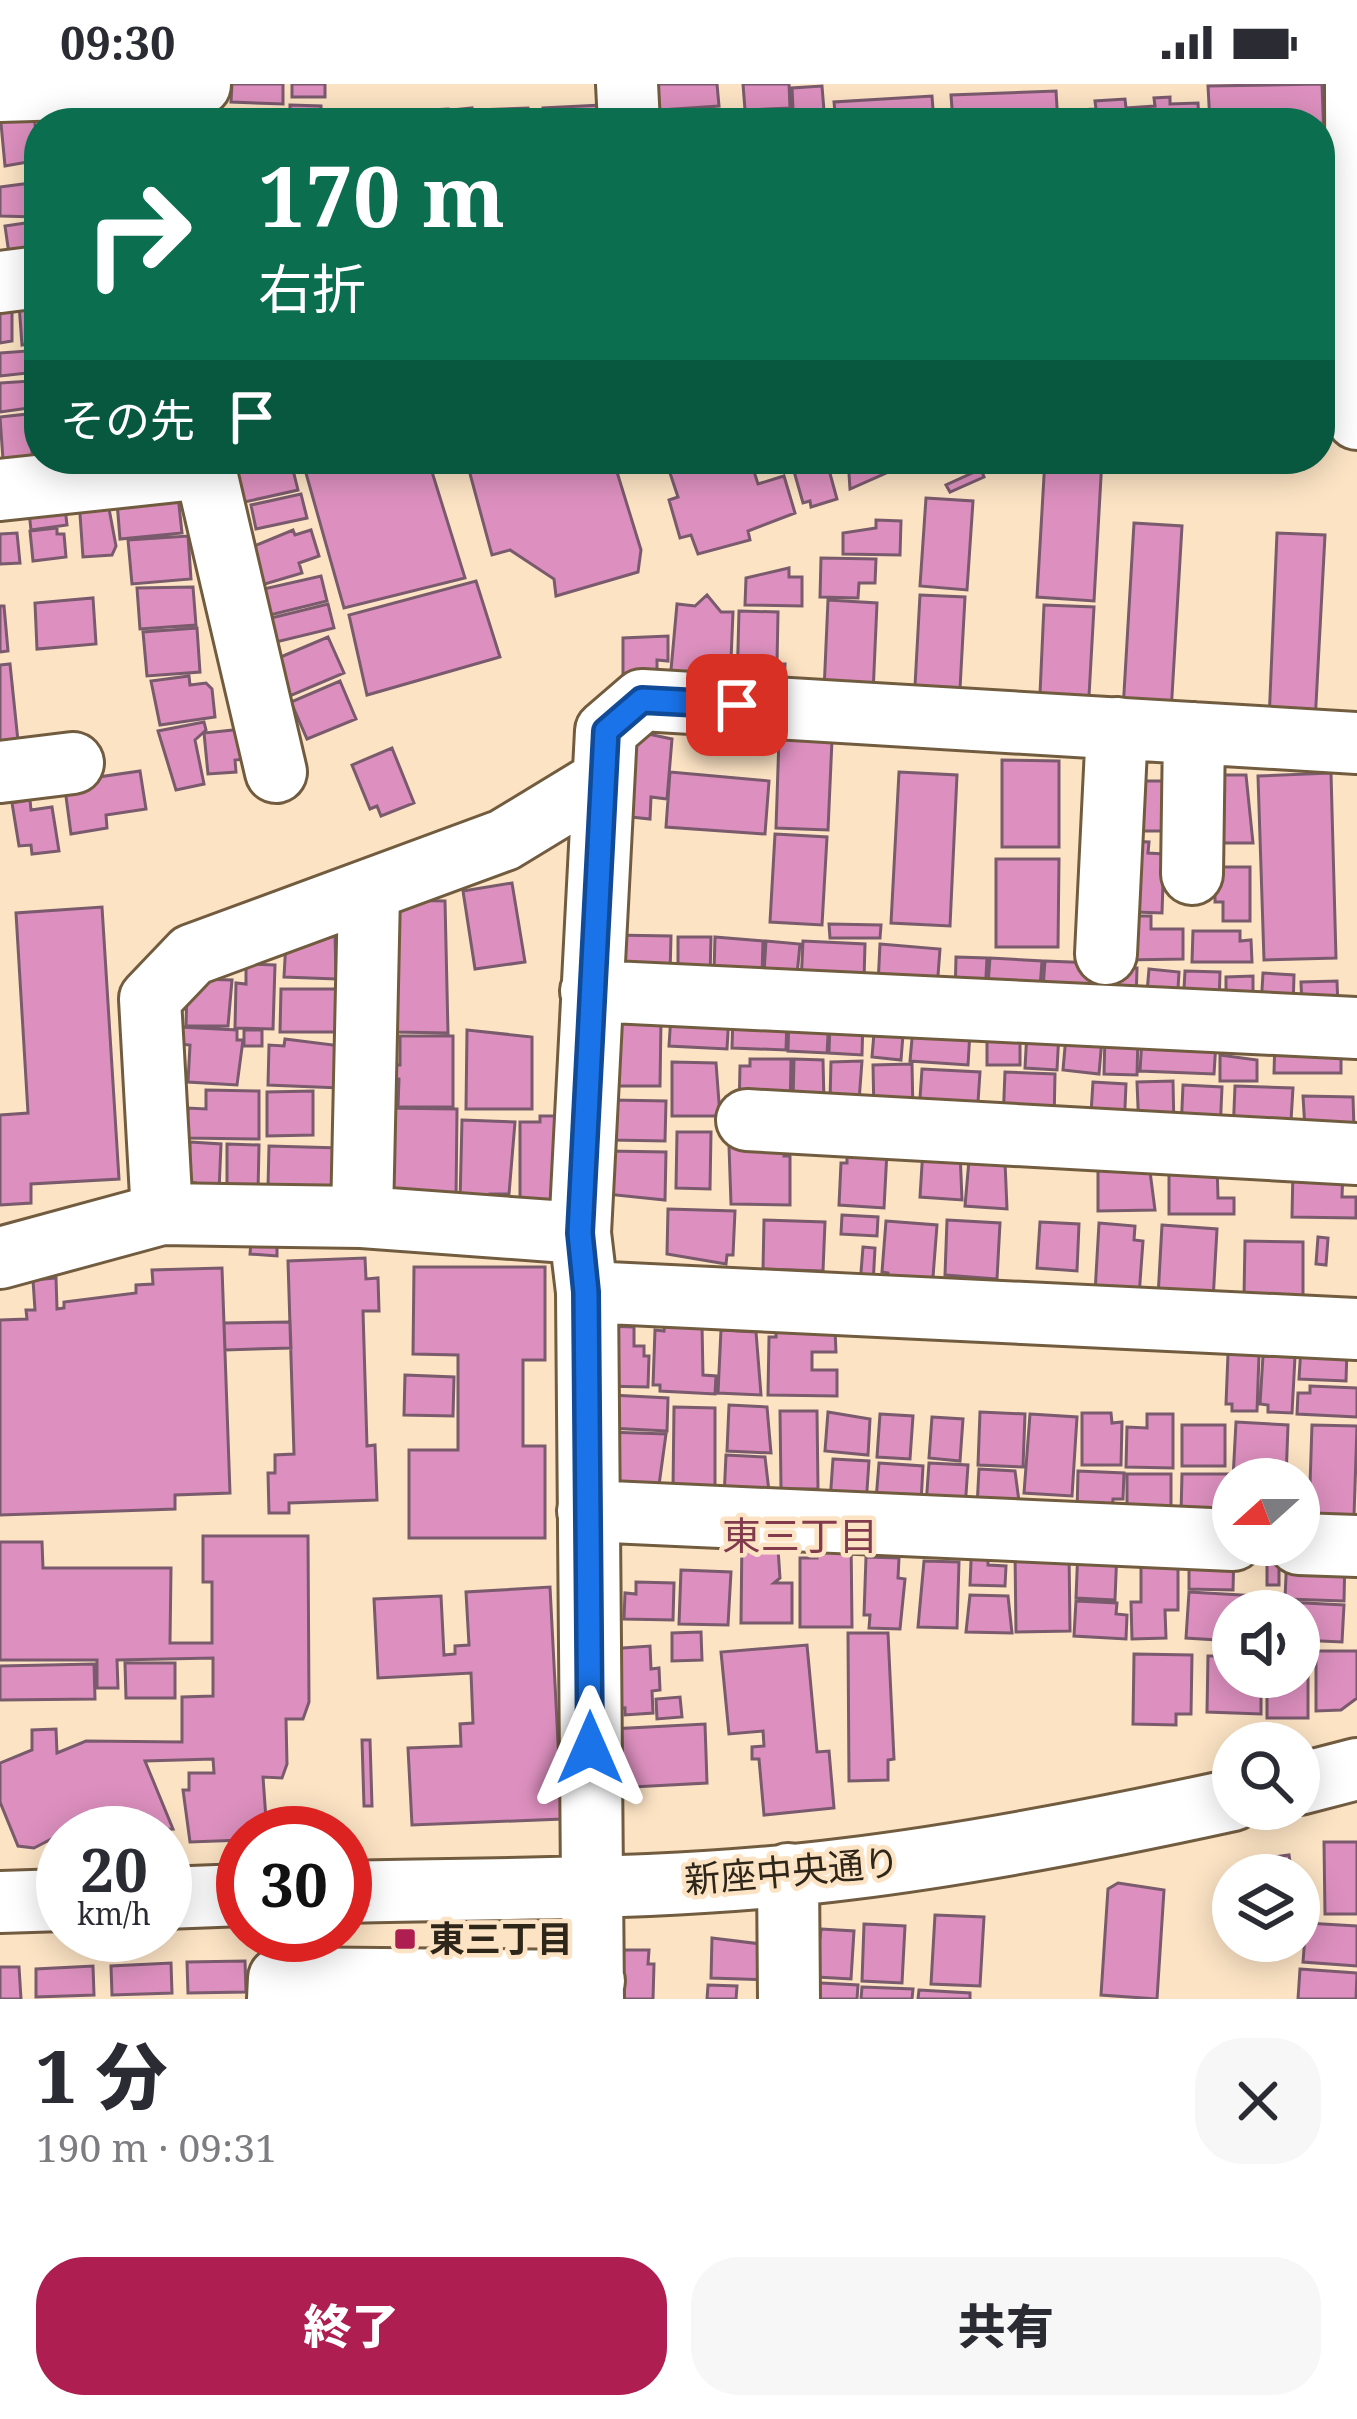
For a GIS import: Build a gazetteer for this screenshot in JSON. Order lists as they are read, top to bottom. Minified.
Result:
{"streets":{"street":["新座中央通り"]},"districts":["東三丁目"],"places":{"transit":["東三丁目"]},"north":"left","page":{"status":"09:30","turn":["170 m","右折"],"then":"その先","speed":"20 km/h","limit":"30","heading":["1 分","190 m · 09:31"],"buttons":["終了","共有"]}}
